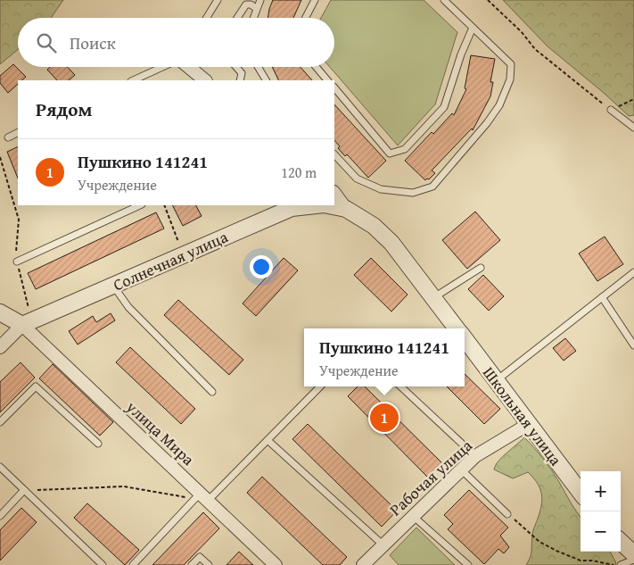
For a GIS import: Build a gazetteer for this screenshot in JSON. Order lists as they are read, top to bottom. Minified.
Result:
{"streets":{"street":["Солнечная улица","Школьная улица","улица Мира","Рабочая улица"]},"crossings":[["Солнечная улица","Школьная улица"],["Солнечная улица","улица Мира"],["Школьная улица","Рабочая улица"]],"page":{"search":"Поиск","heading":"Рядом","list":[{"mark":"1","name":"Пушкино 141241","note":"Учреждение","value":"120 m"}],"popup":["Пушкино 141241","Учреждение"],"pins":"1","map_buttons":["+","−"]}}
